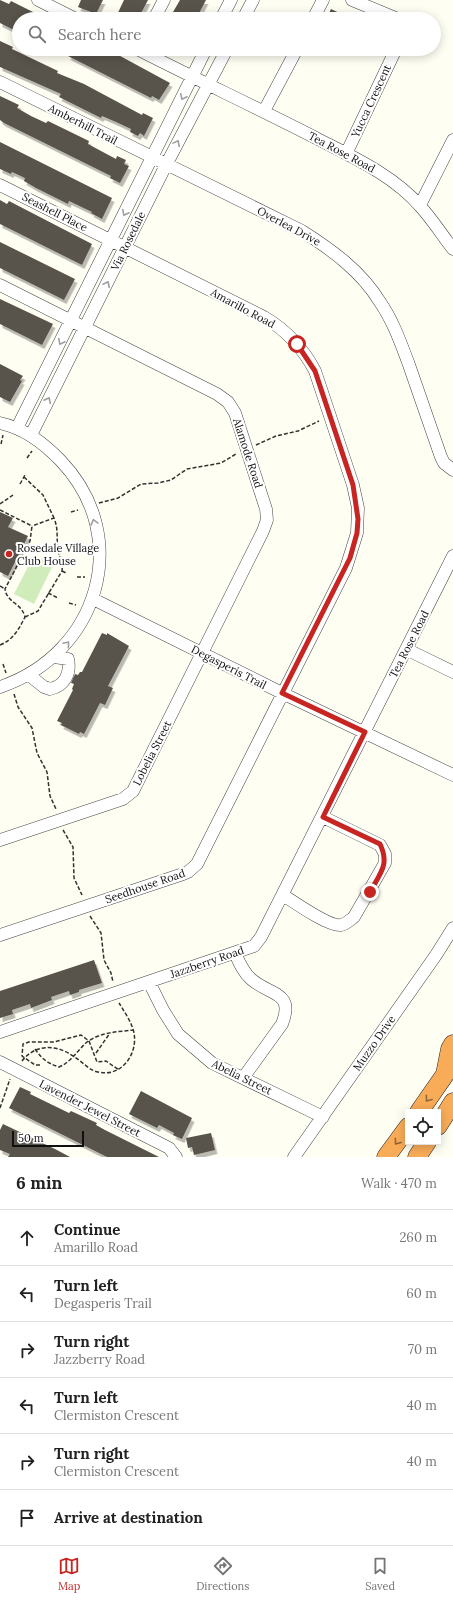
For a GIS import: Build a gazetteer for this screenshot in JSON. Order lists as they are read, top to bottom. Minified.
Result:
{"streets":{"street":["Yucca Crescent","Amberhill Trail","Tea Rose Road","Seashell Place","Overlea Drive","Via Rosedale","Amarillo Road","Alamode Road","Degasperis Trail","Lobelia Street","Seedhouse Road","Jazzberry Road","Muzzo Drive","Abelia Street","Lavender Jewel Street"]},"crossings":[["Yucca Crescent","Tea Rose Road"],["Amberhill Trail","Overlea Drive"],["Amberhill Trail","Via Rosedale"],["Tea Rose Road","Via Rosedale"],["Tea Rose Road","Degasperis Trail"],["Tea Rose Road","Jazzberry Road"],["Seashell Place","Via Rosedale"],["Seashell Place","Amarillo Road"],["Overlea Drive","Via Rosedale"],["Via Rosedale","Amarillo Road"],["Via Rosedale","Alamode Road"],["Amarillo Road","Degasperis Trail"],["Amarillo Road","Seedhouse Road"],["Alamode Road","Degasperis Trail"],["Alamode Road","Lobelia Street"],["Degasperis Trail","Lobelia Street"],["Degasperis Trail","Seedhouse Road"],["Degasperis Trail","Jazzberry Road"],["Jazzberry Road","Abelia Street"],["Muzzo Drive","Abelia Street"]],"places":["Rosedale Village Club House"],"scale_bar":"50 m","page":{"search":"Search here","scale":"50 m","heading":["6 min","Walk · 470 m"],"list":[["Continue","Amarillo Road","260 m"],["Turn left","Degasperis Trail","60 m"],["Turn right","Jazzberry Road","70 m"],["Turn left","Clermiston Crescent","40 m"],["Turn right","Clermiston Crescent","40 m"],"Arrive at destination"],"nav":["Map","Directions","Saved"]}}
